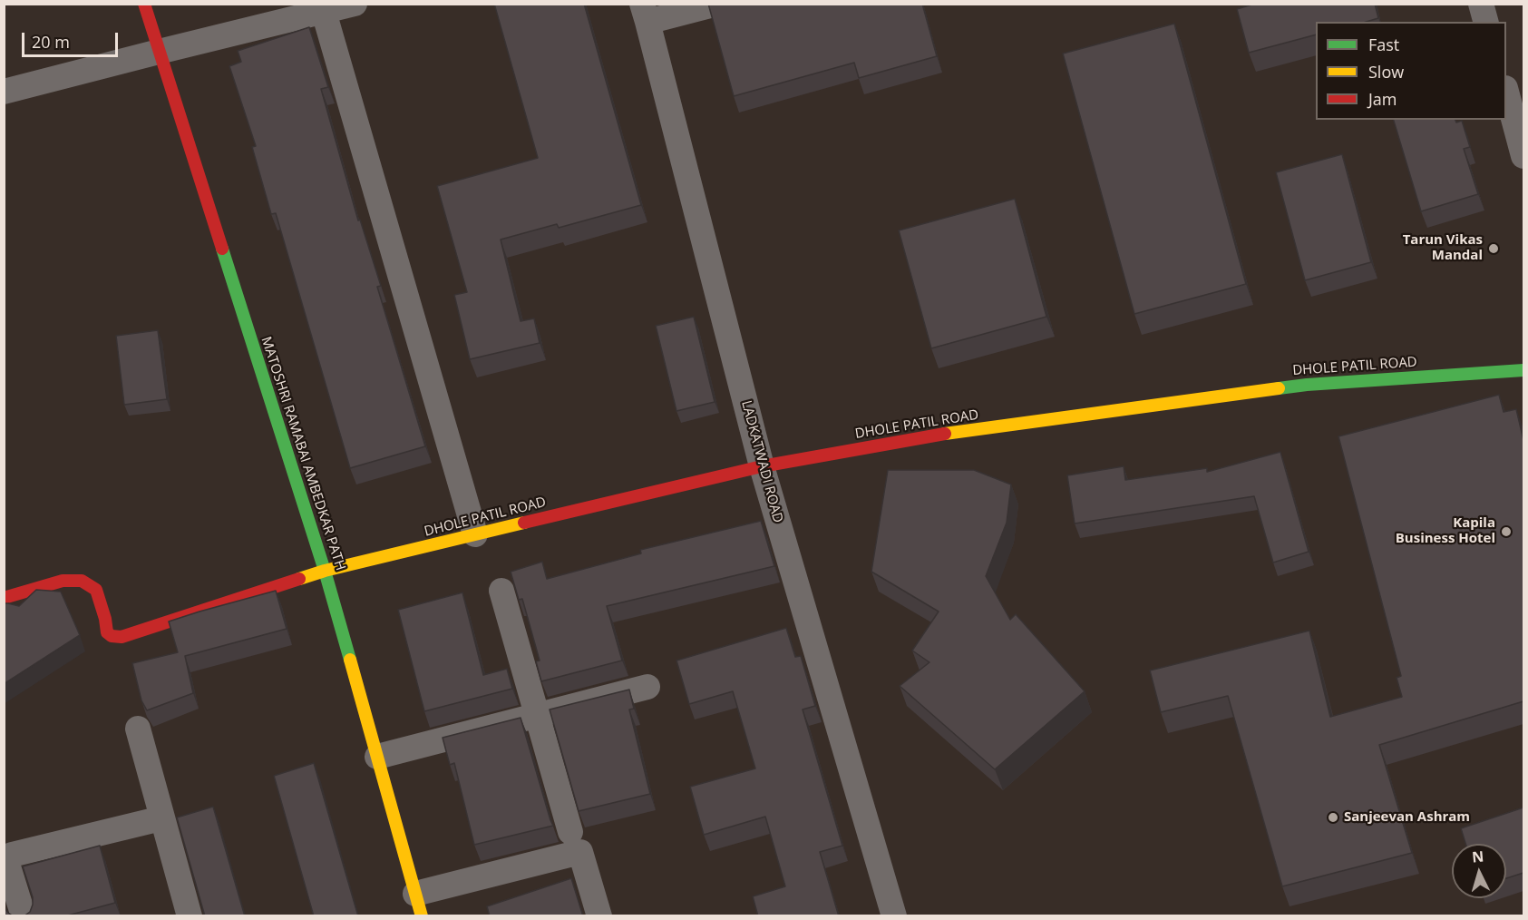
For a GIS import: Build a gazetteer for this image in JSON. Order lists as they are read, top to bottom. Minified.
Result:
{"streets":{"street":["DHOLE PATIL ROAD","MATOSHRI RAMABAI AMBEDKAR PATH","LADKATWADI ROAD"]},"crossings":[["DHOLE PATIL ROAD","MATOSHRI RAMABAI AMBEDKAR PATH"],["DHOLE PATIL ROAD","LADKATWADI ROAD"]],"places":["Tarun Vikas Mandal","Kapila Business Hotel","Sanjeevan Ashram"],"legend":["Fast","Slow","Jam"],"scale_bar":"20 m","north":"top"}
